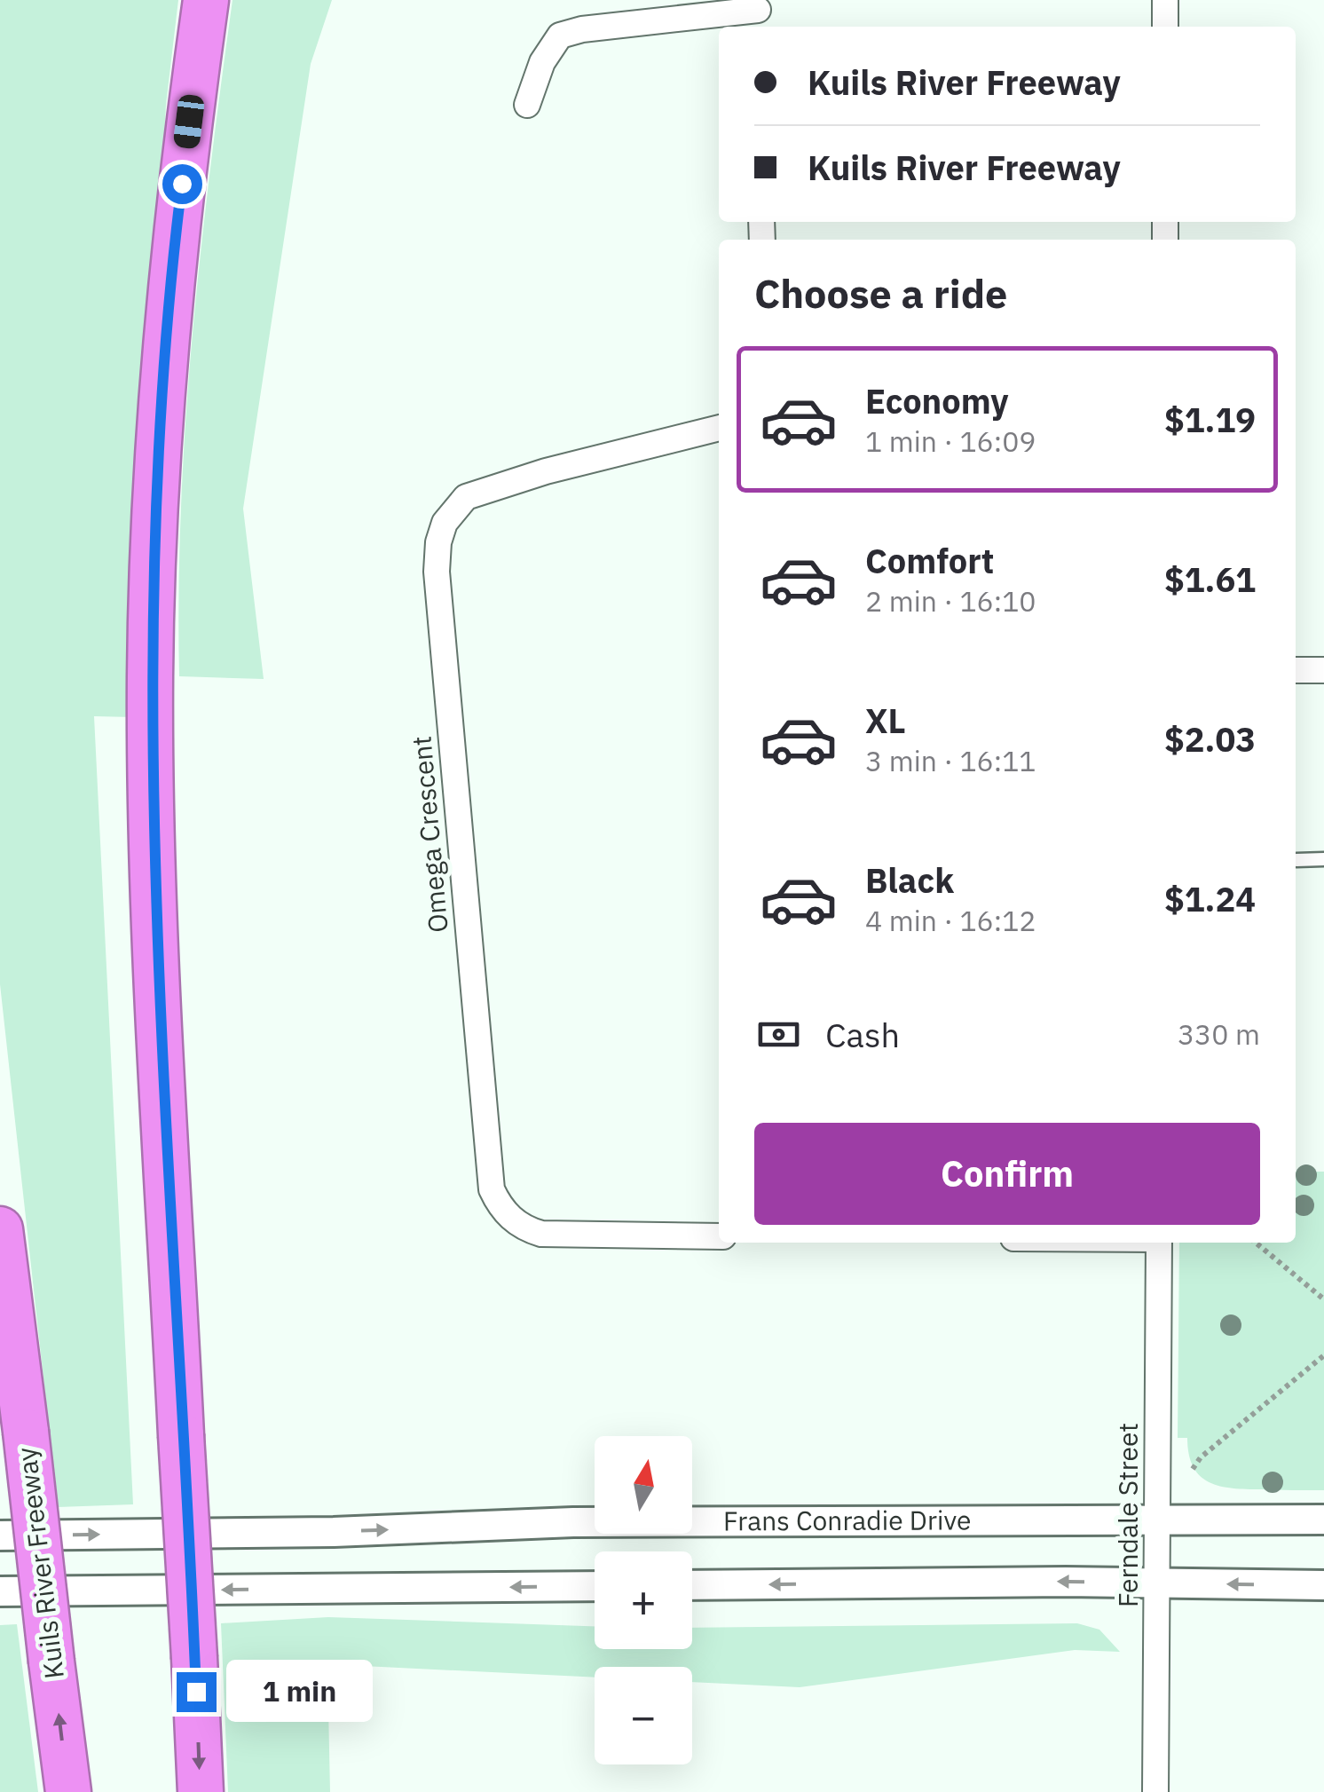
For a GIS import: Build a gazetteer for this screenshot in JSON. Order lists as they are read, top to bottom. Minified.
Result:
{"streets":{"highway":["Kuils River Freeway"],"street":["Omega Crescent","Ferndale Street","Frans Conradie Drive"]},"crossings":[["Ferndale Street","Frans Conradie Drive"]],"north":"top","page":{"banner":["Kuils River Freeway","Kuils River Freeway"],"heading":"Choose a ride","list":[{"name":"Economy","note":"1 min · 16:09","value":"$1.19"},{"name":"Comfort","note":"2 min · 16:10","value":"$1.61"},{"name":"XL","note":"3 min · 16:11","value":"$2.03"},{"name":"Black","note":"4 min · 16:12","value":"$1.24"}],"pay":["Cash","330 m"],"buttons":"Confirm","map_buttons":["+","−"],"bubble":"1 min"}}
